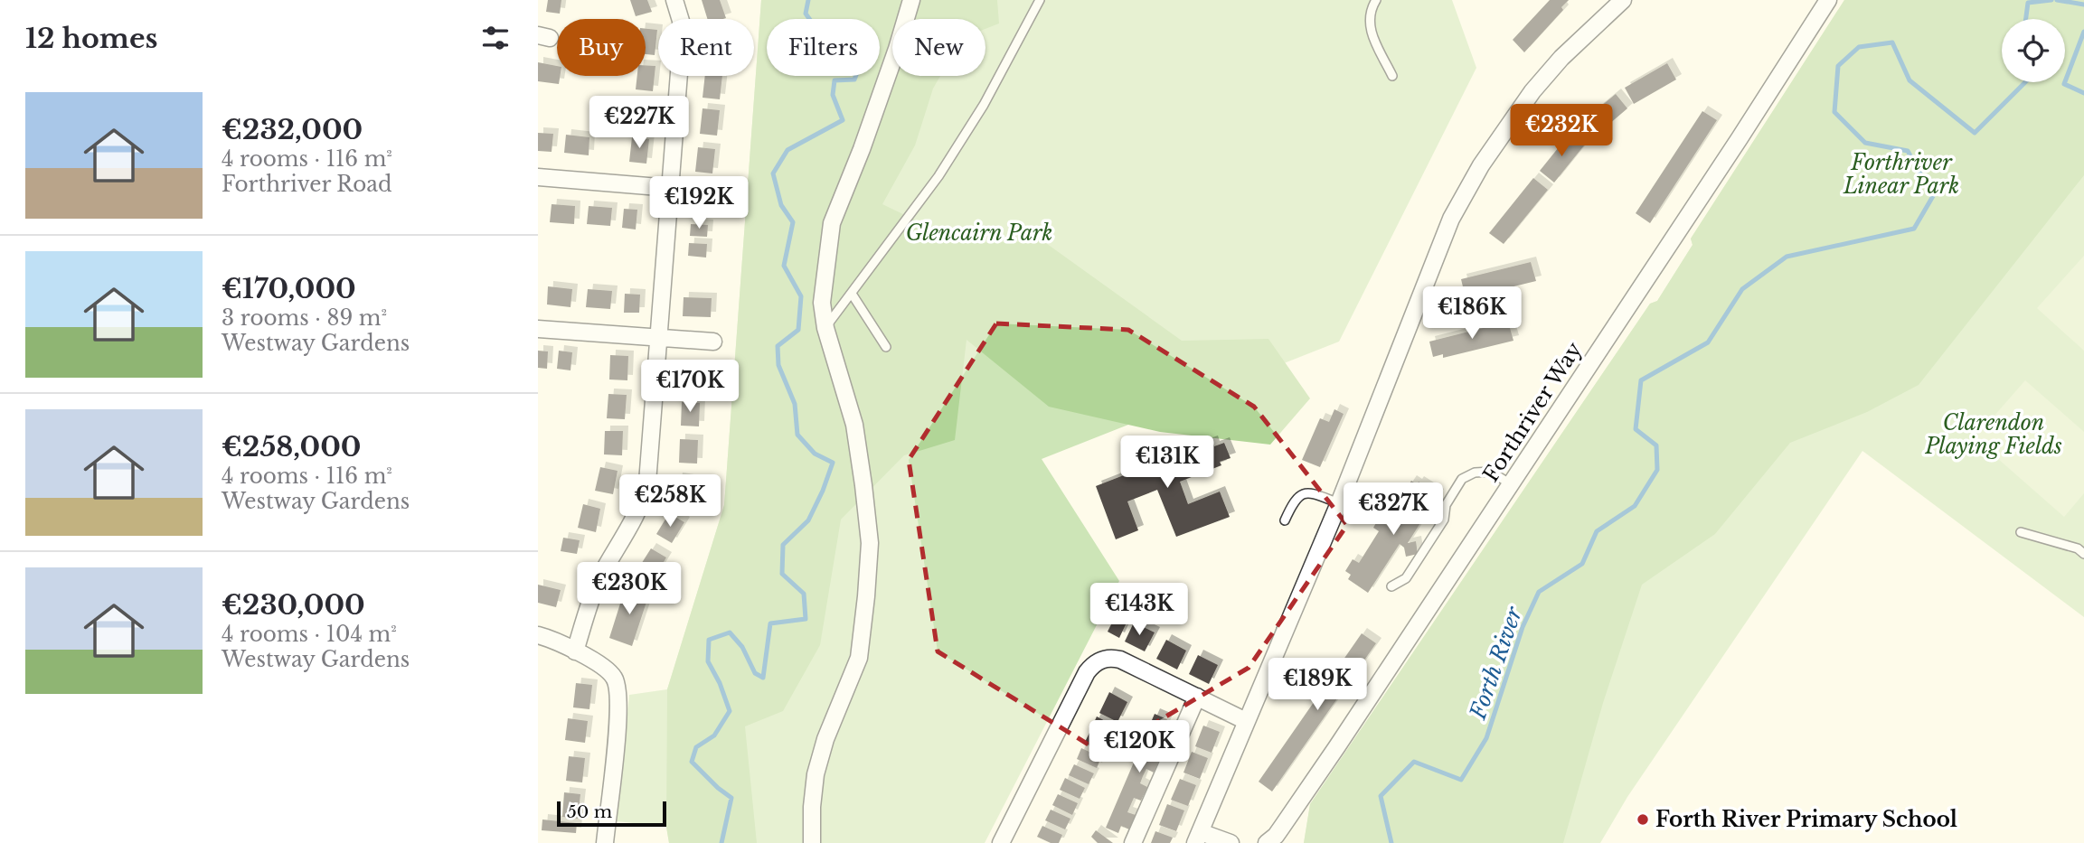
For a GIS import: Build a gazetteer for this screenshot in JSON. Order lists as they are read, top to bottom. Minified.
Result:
{"streets":{"street":["Forthriver Way"]},"water":["Forth River"],"parks":["Forthriver Linear Park","Glencairn Park","Clarendon Playing Fields"],"places":["Forth River Primary School"],"scale_bar":"50 m","page":{"heading":"12 homes","chip":["Buy","Rent","Filters","New"],"list":[{"name":"€232,000","note":"4 rooms · 116 m² · Forthriver Road"},{"name":"€170,000","note":"3 rooms · 89 m² · Westway Gardens"},{"name":"€258,000","note":"4 rooms · 116 m² · Westway Gardens"},{"name":"€230,000","note":"4 rooms · 104 m² · Westway Gardens"}],"price":["€227K","€232K","€192K","€186K","€170K","€131K","€258K","€327K","€230K","€143K","€189K","€120K"],"scale":"50 m"}}
